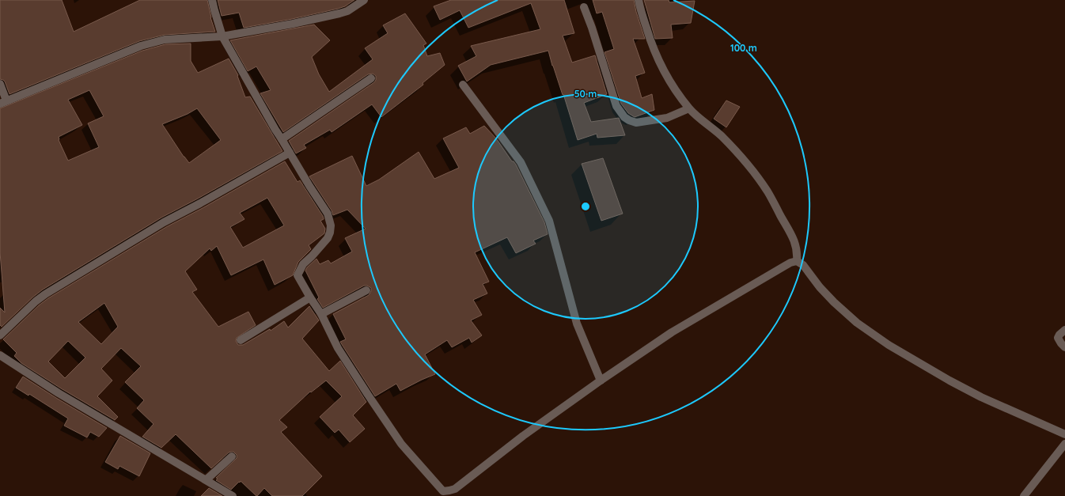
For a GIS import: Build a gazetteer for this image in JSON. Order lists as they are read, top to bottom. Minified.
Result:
{"rings":["100 m","50 m"]}
